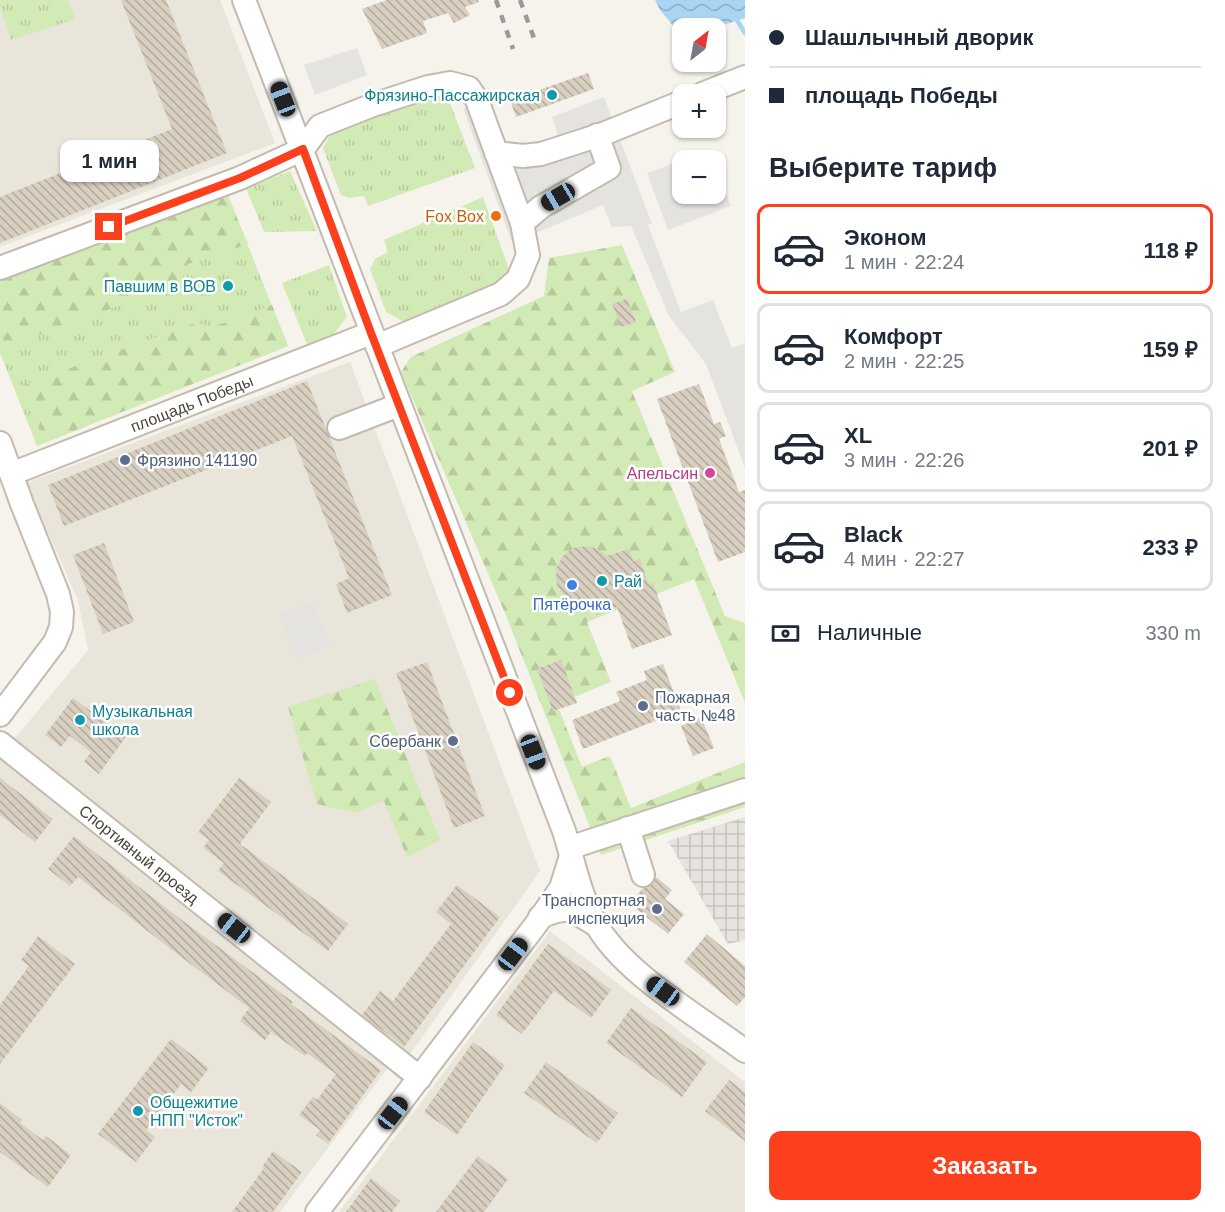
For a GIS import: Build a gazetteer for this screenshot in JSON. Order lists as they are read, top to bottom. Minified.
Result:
{"streets":{"street":["площадь Победы","Спортивный проезд"]},"places":["Фрязино-Пассажирская","Fox Box","Павшим в ВОВ","Фрязино 141190","Апельсин","Рай","Пятёрочка","Пожарная часть №48","Музыкальная школа","Сбербанк","Транспортная инспекция","Общежитие НПП \"Исток\""],"north":"top right","page":{"banner":["Шашлычный дворик","площадь Победы"],"map_buttons":["+","−"],"heading":"Выберите тариф","bubble":"1 мин","list":[{"name":"Эконом","note":"1 мин · 22:24","value":"118 ₽"},{"name":"Комфорт","note":"2 мин · 22:25","value":"159 ₽"},{"name":"XL","note":"3 мин · 22:26","value":"201 ₽"},{"name":"Black","note":"4 мин · 22:27","value":"233 ₽"}],"pay":["Наличные","330 m"],"buttons":"Заказать"}}
